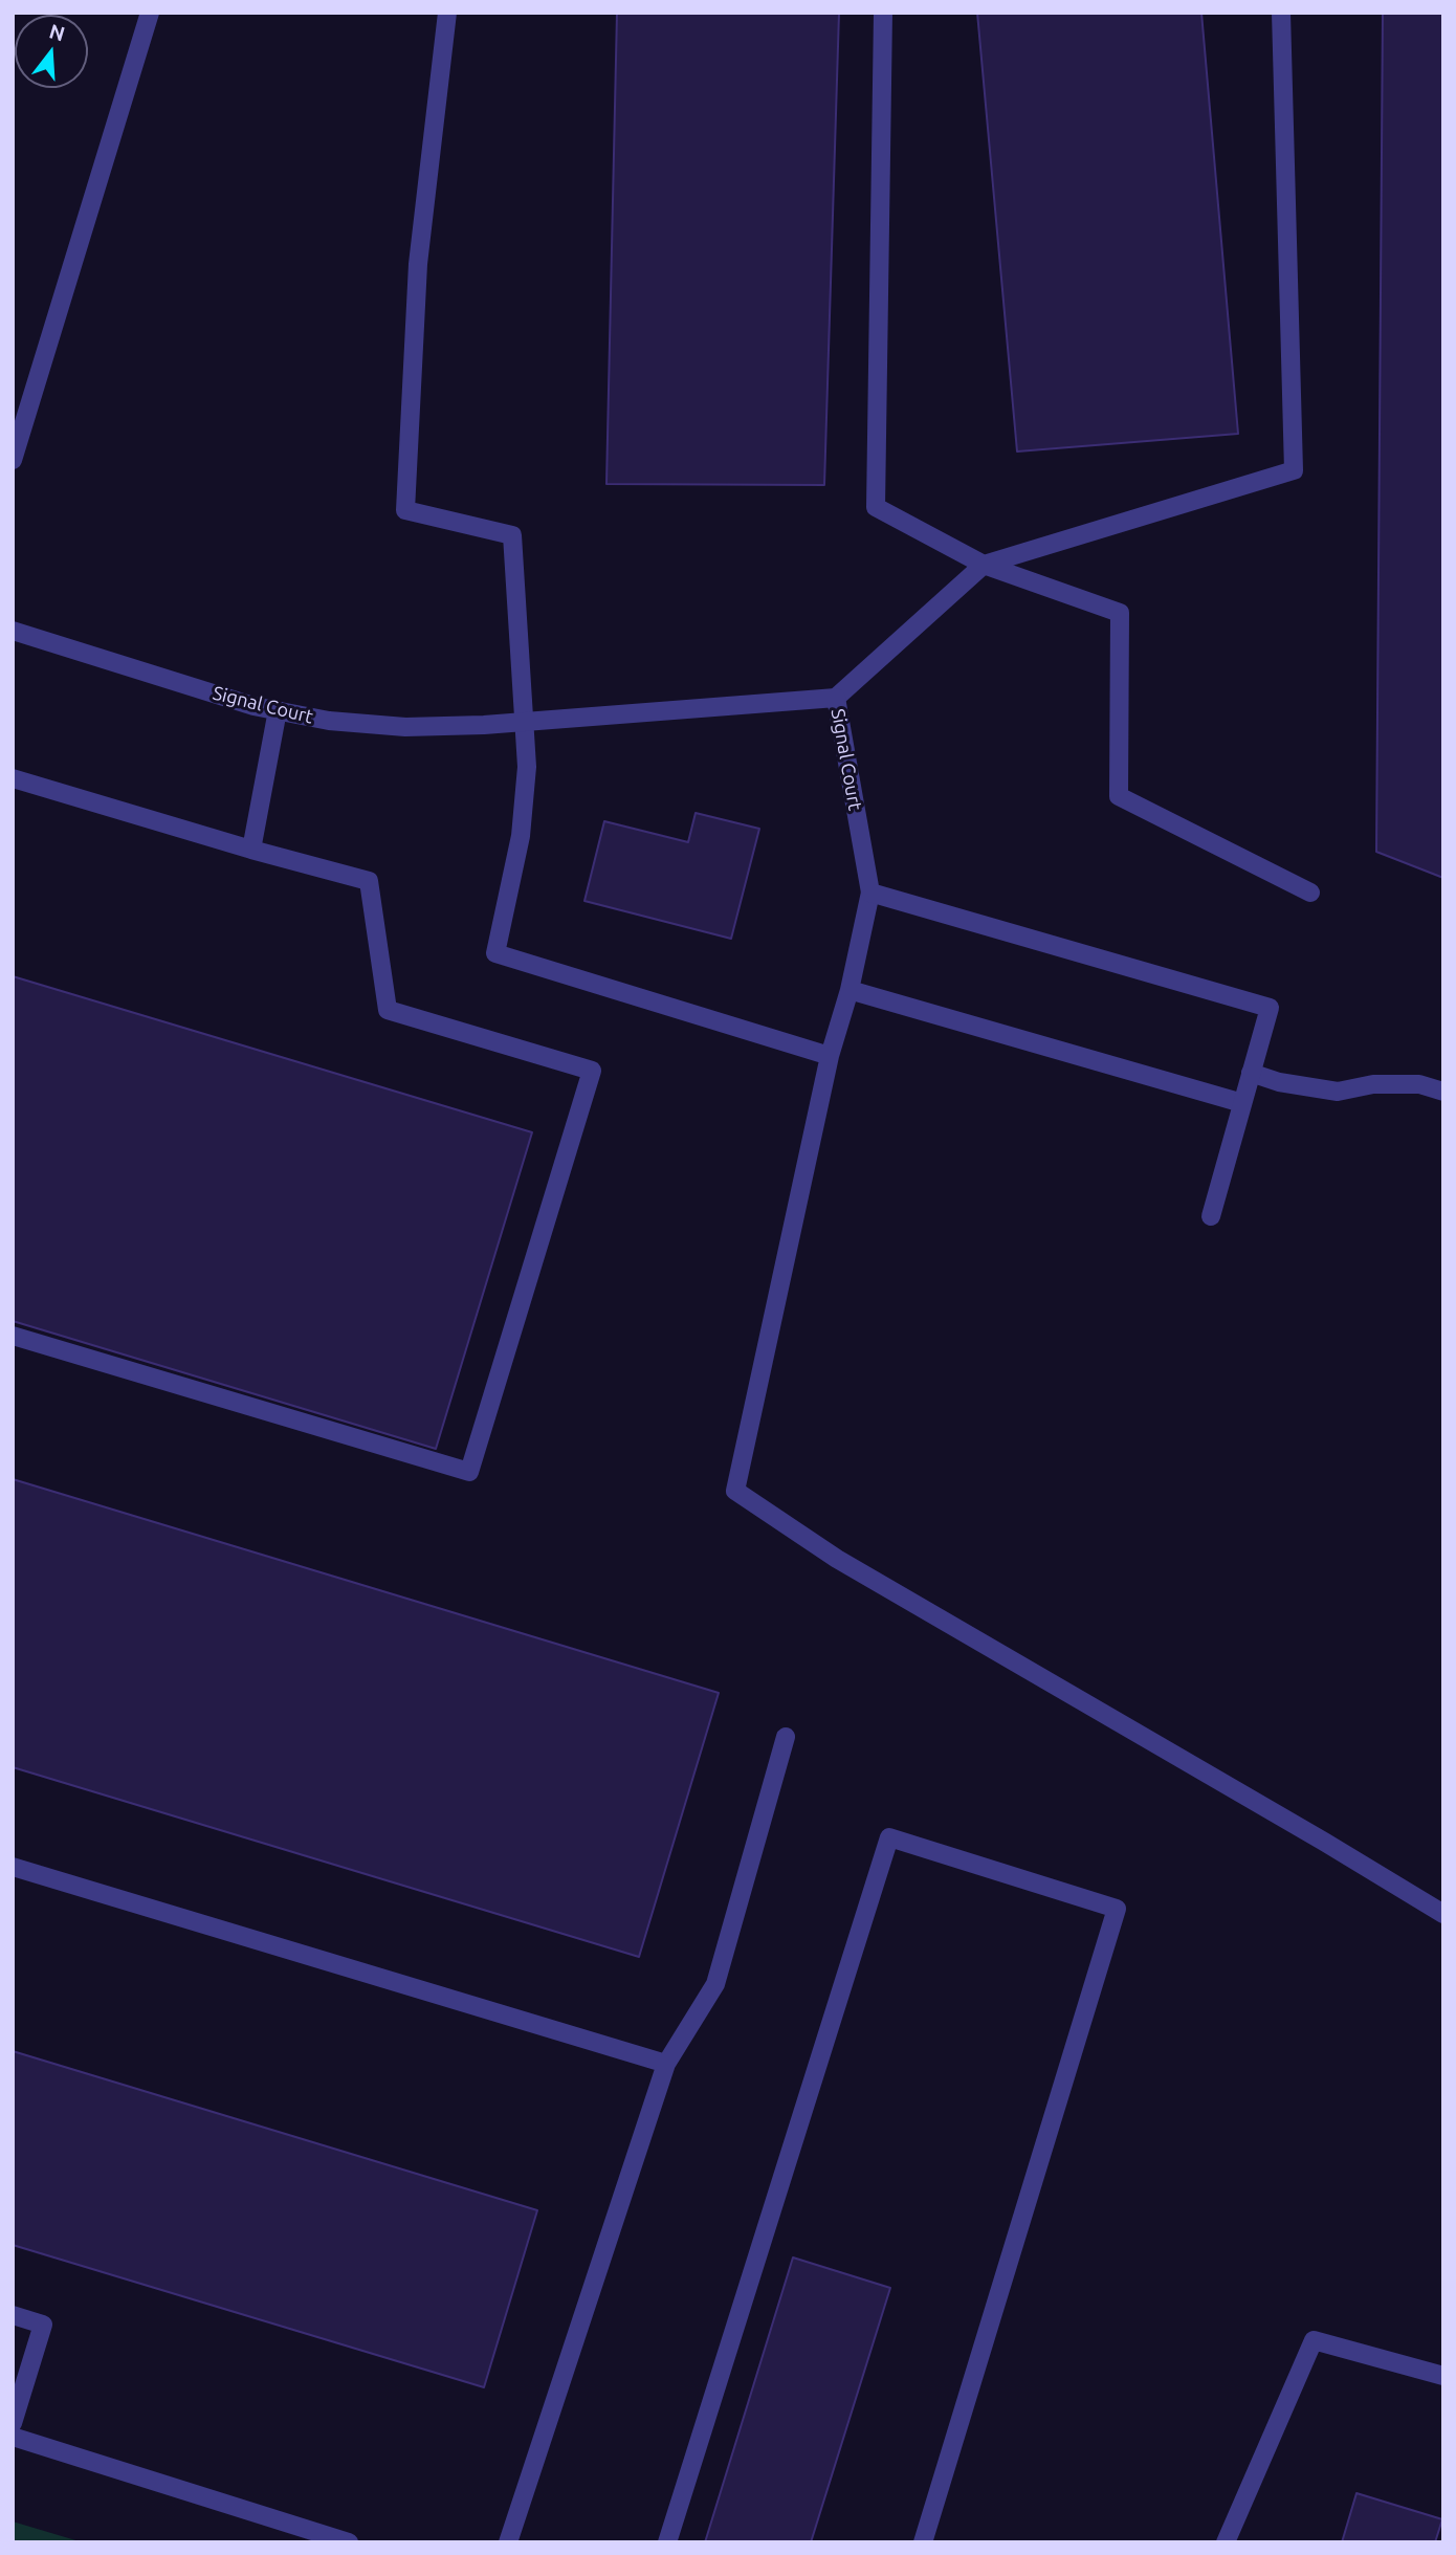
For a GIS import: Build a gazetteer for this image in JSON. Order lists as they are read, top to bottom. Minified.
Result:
{"streets":{"street":["Signal Court"]},"north":"top"}
